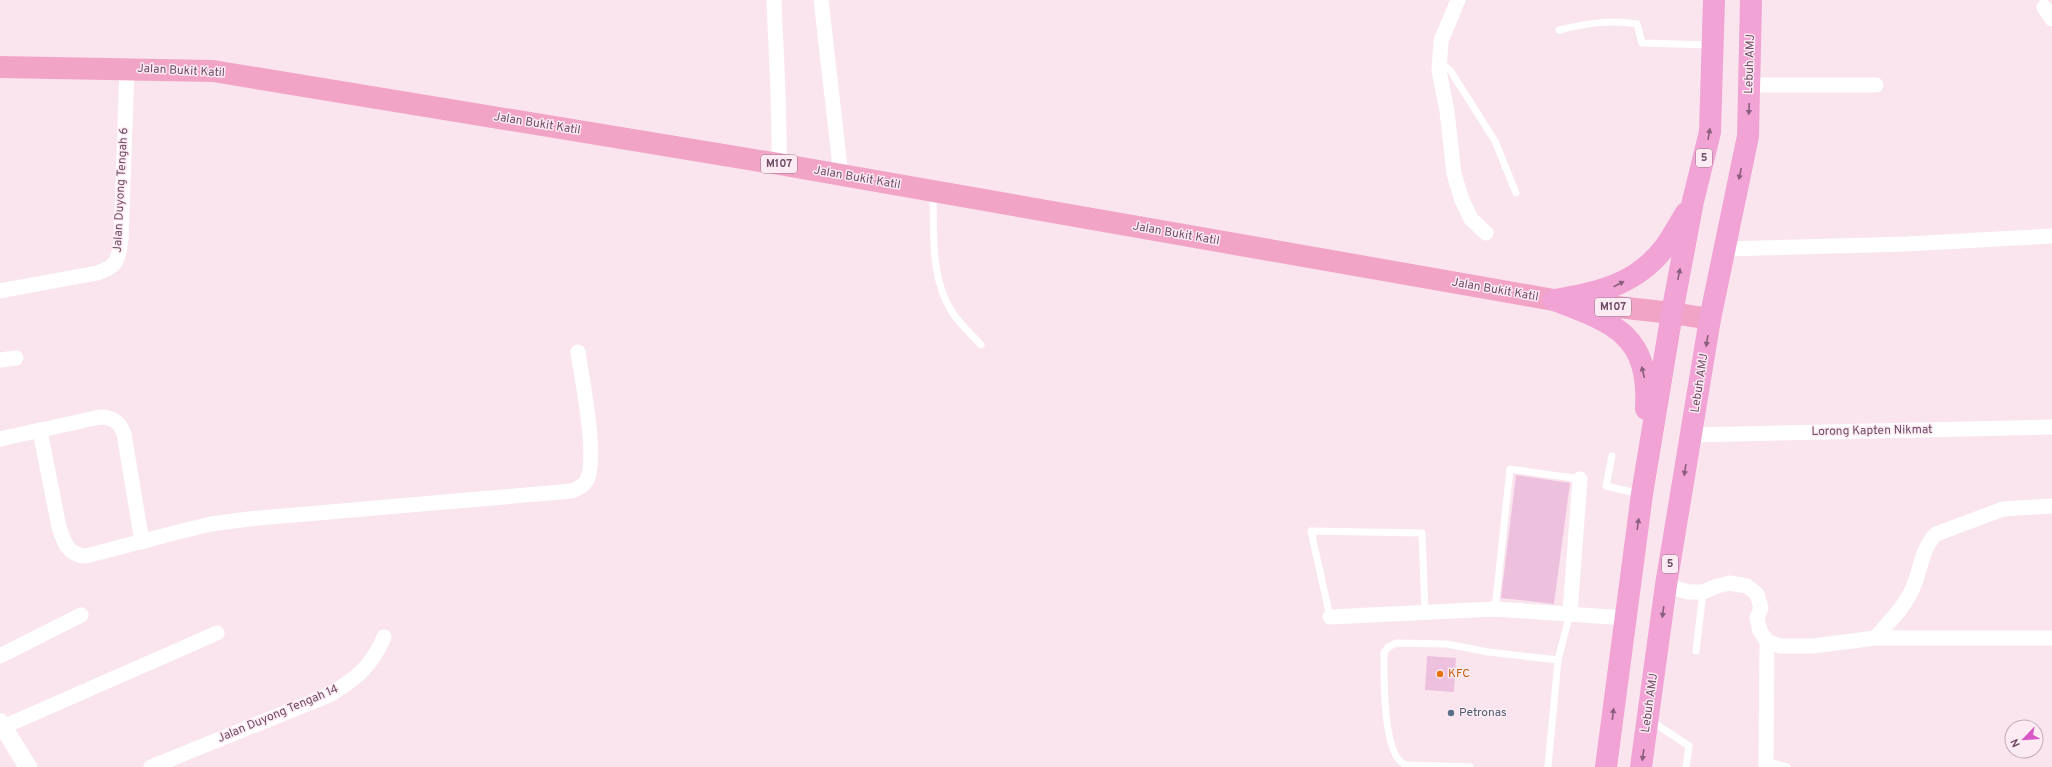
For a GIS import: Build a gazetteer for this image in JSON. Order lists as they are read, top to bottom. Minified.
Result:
{"streets":{"highway":["Lebuh AMJ","5"],"main road":["Jalan Bukit Katil","M107"],"street":["Jalan Duyong Tengah 6","Lorong Kapten Nikmat","Jalan Duyong Tengah 14"]},"crossings":[["Lebuh AMJ","Jalan Bukit Katil"],["Lebuh AMJ","Lorong Kapten Nikmat"],["Jalan Bukit Katil","5"],["Jalan Bukit Katil","Jalan Duyong Tengah 6"]],"places":["KFC","Petronas"],"north":"bottom left"}
